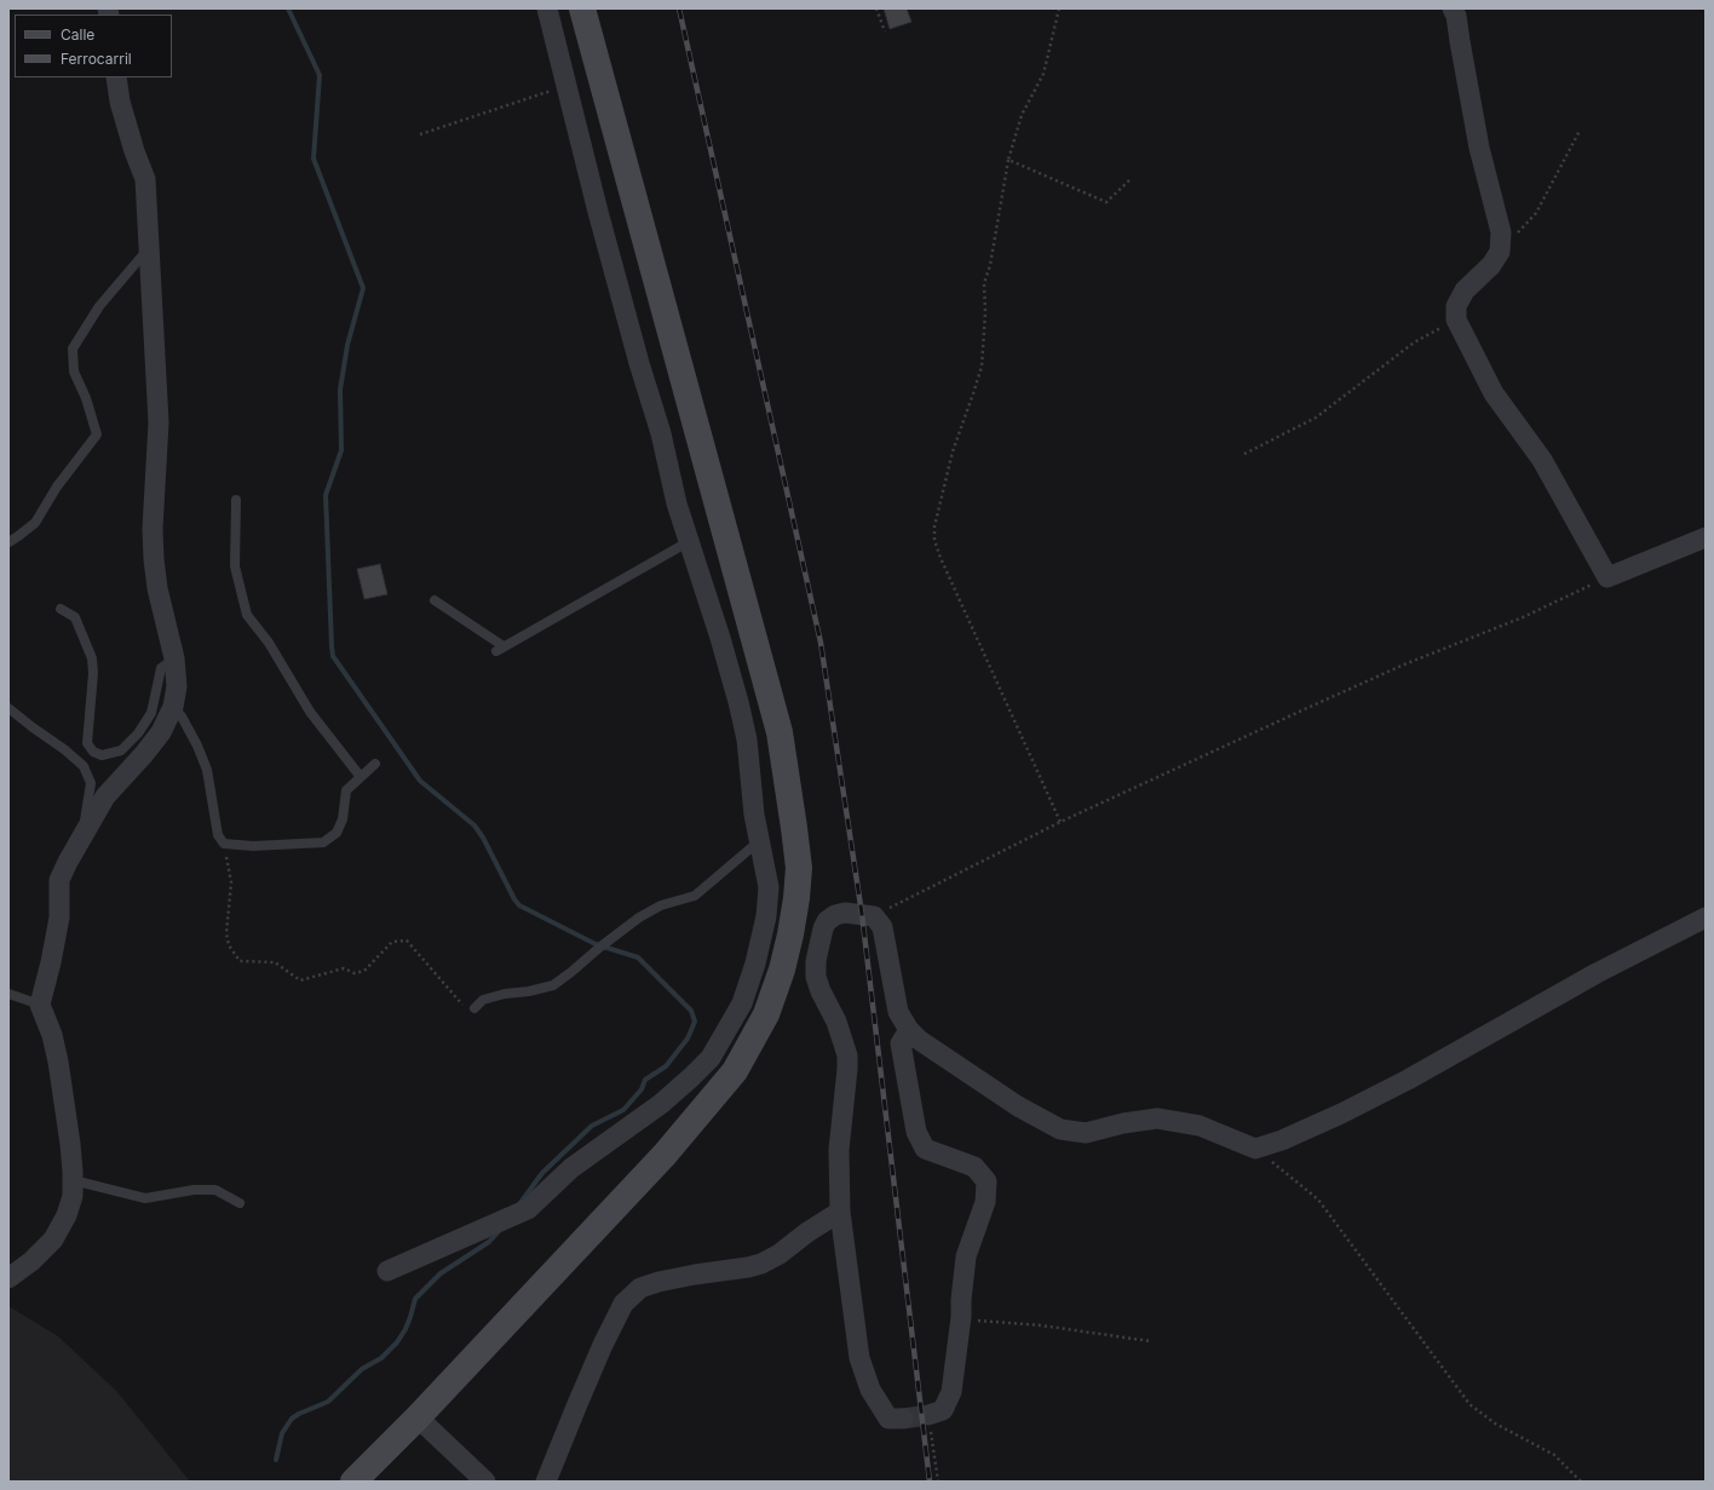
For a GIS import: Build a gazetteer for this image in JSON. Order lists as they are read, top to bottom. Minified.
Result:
{"legend":["Calle","Ferrocarril"]}
